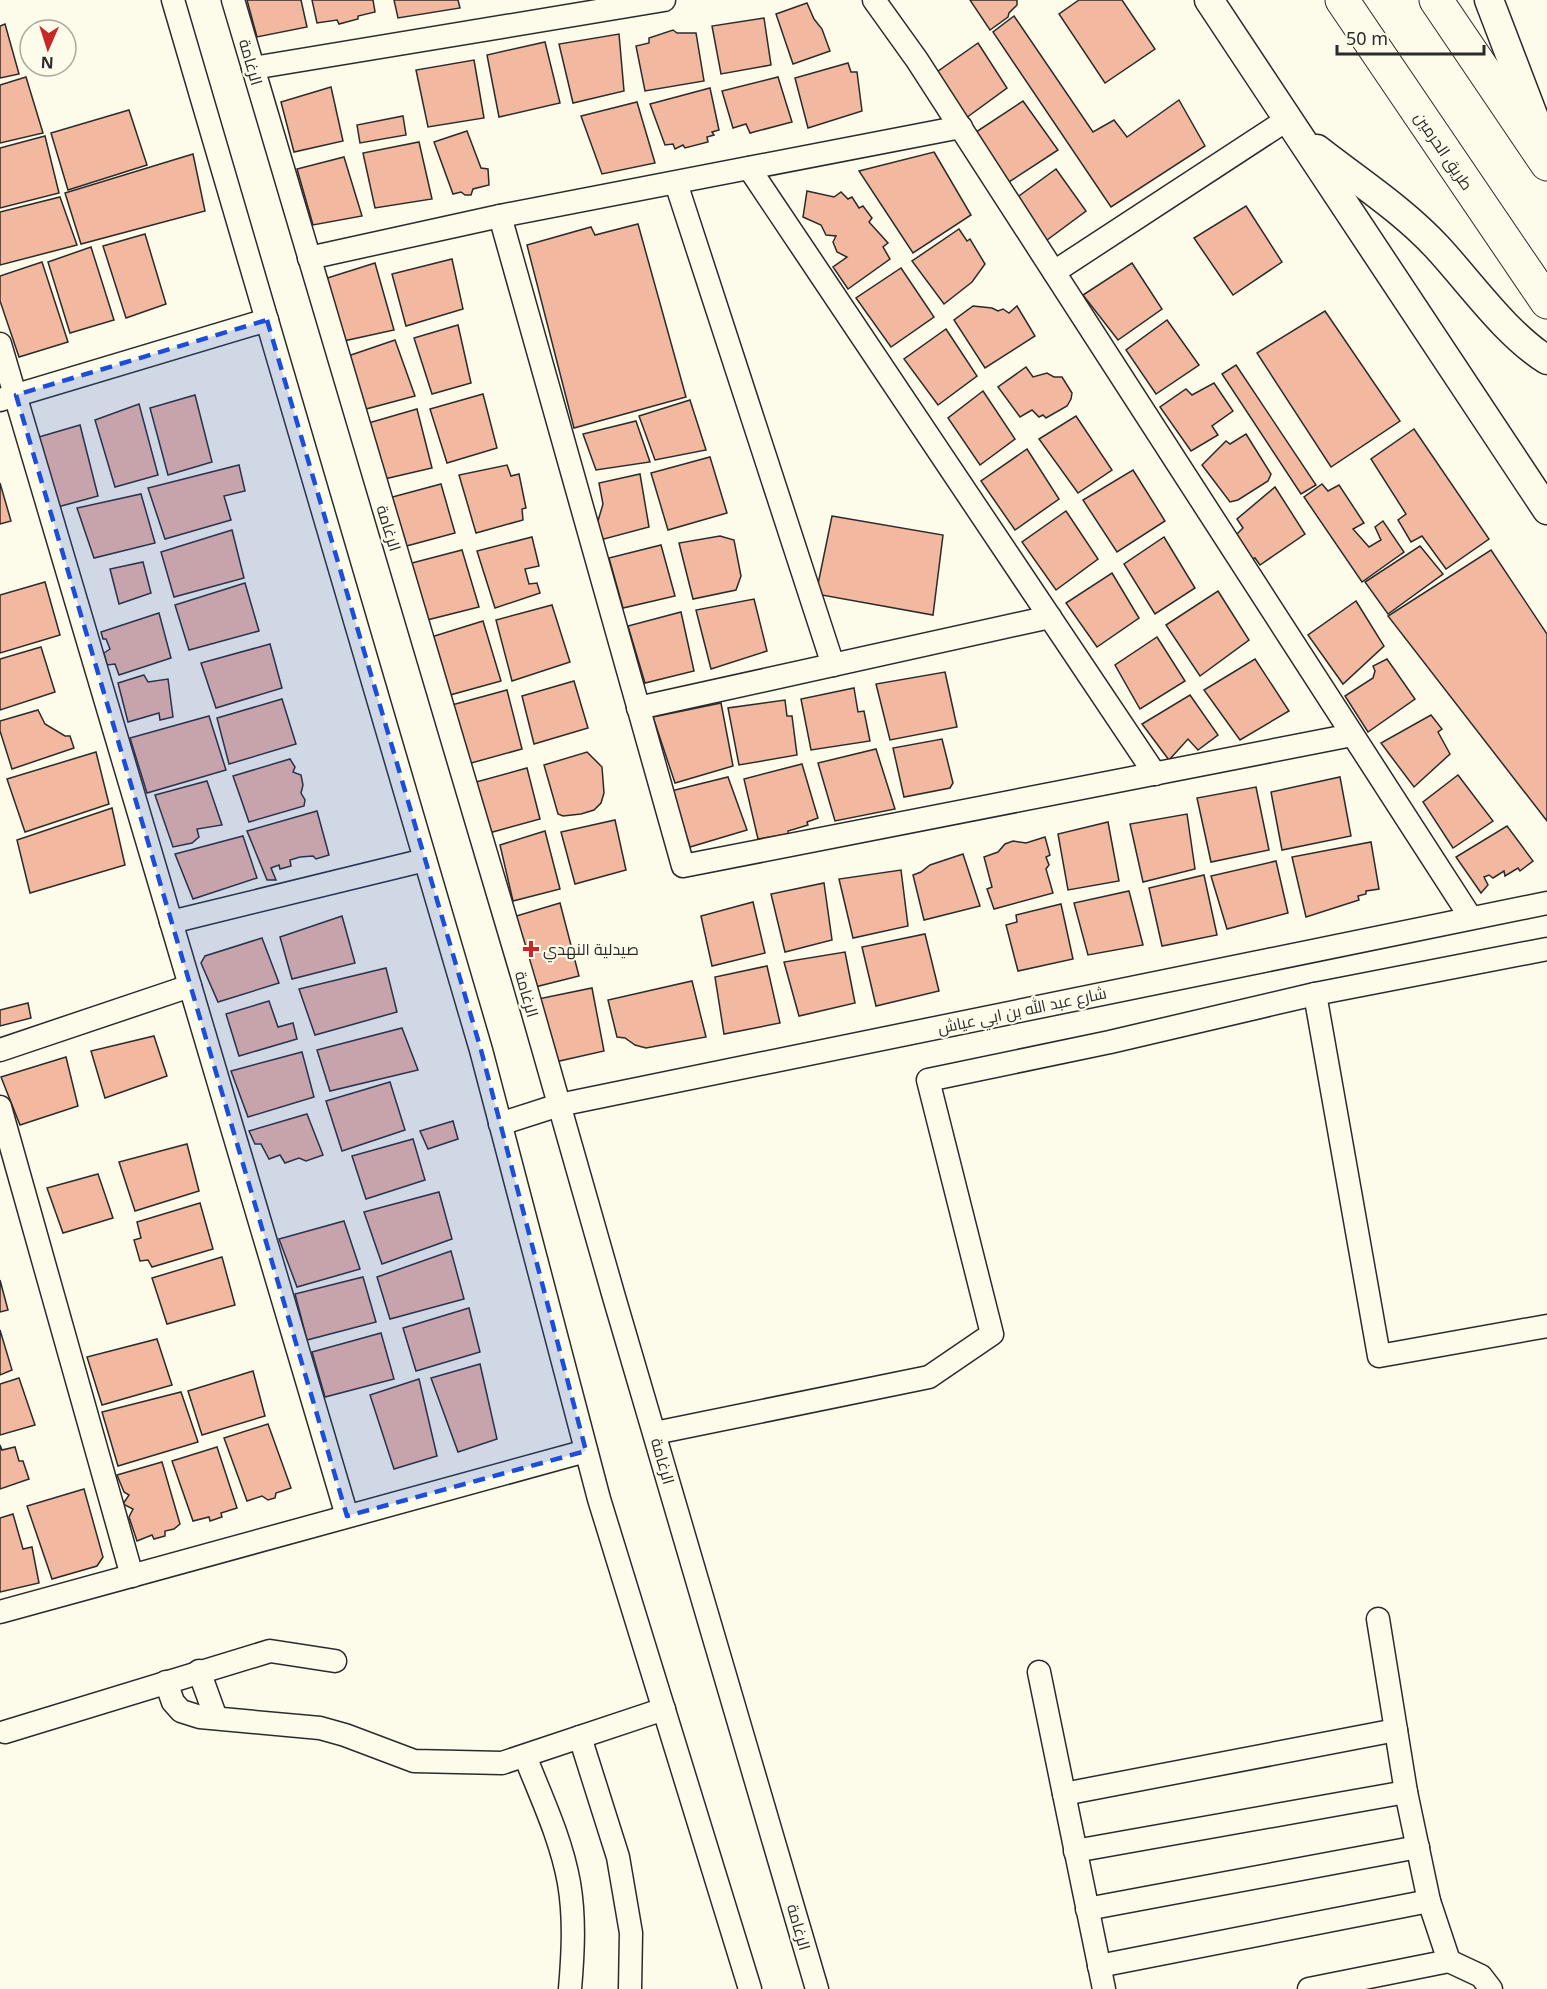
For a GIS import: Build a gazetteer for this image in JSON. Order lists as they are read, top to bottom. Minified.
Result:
{"streets":{"highway":["طريق الحرمين"],"street":["الرغامة","شارع عبد الله بن ابي عياش"]},"crossings":[["الرغامة","شارع عبد الله بن ابي عياش"]],"places":{"health":["صيدلية النهدي"]},"scale_bar":"50 m","north":"bottom"}
